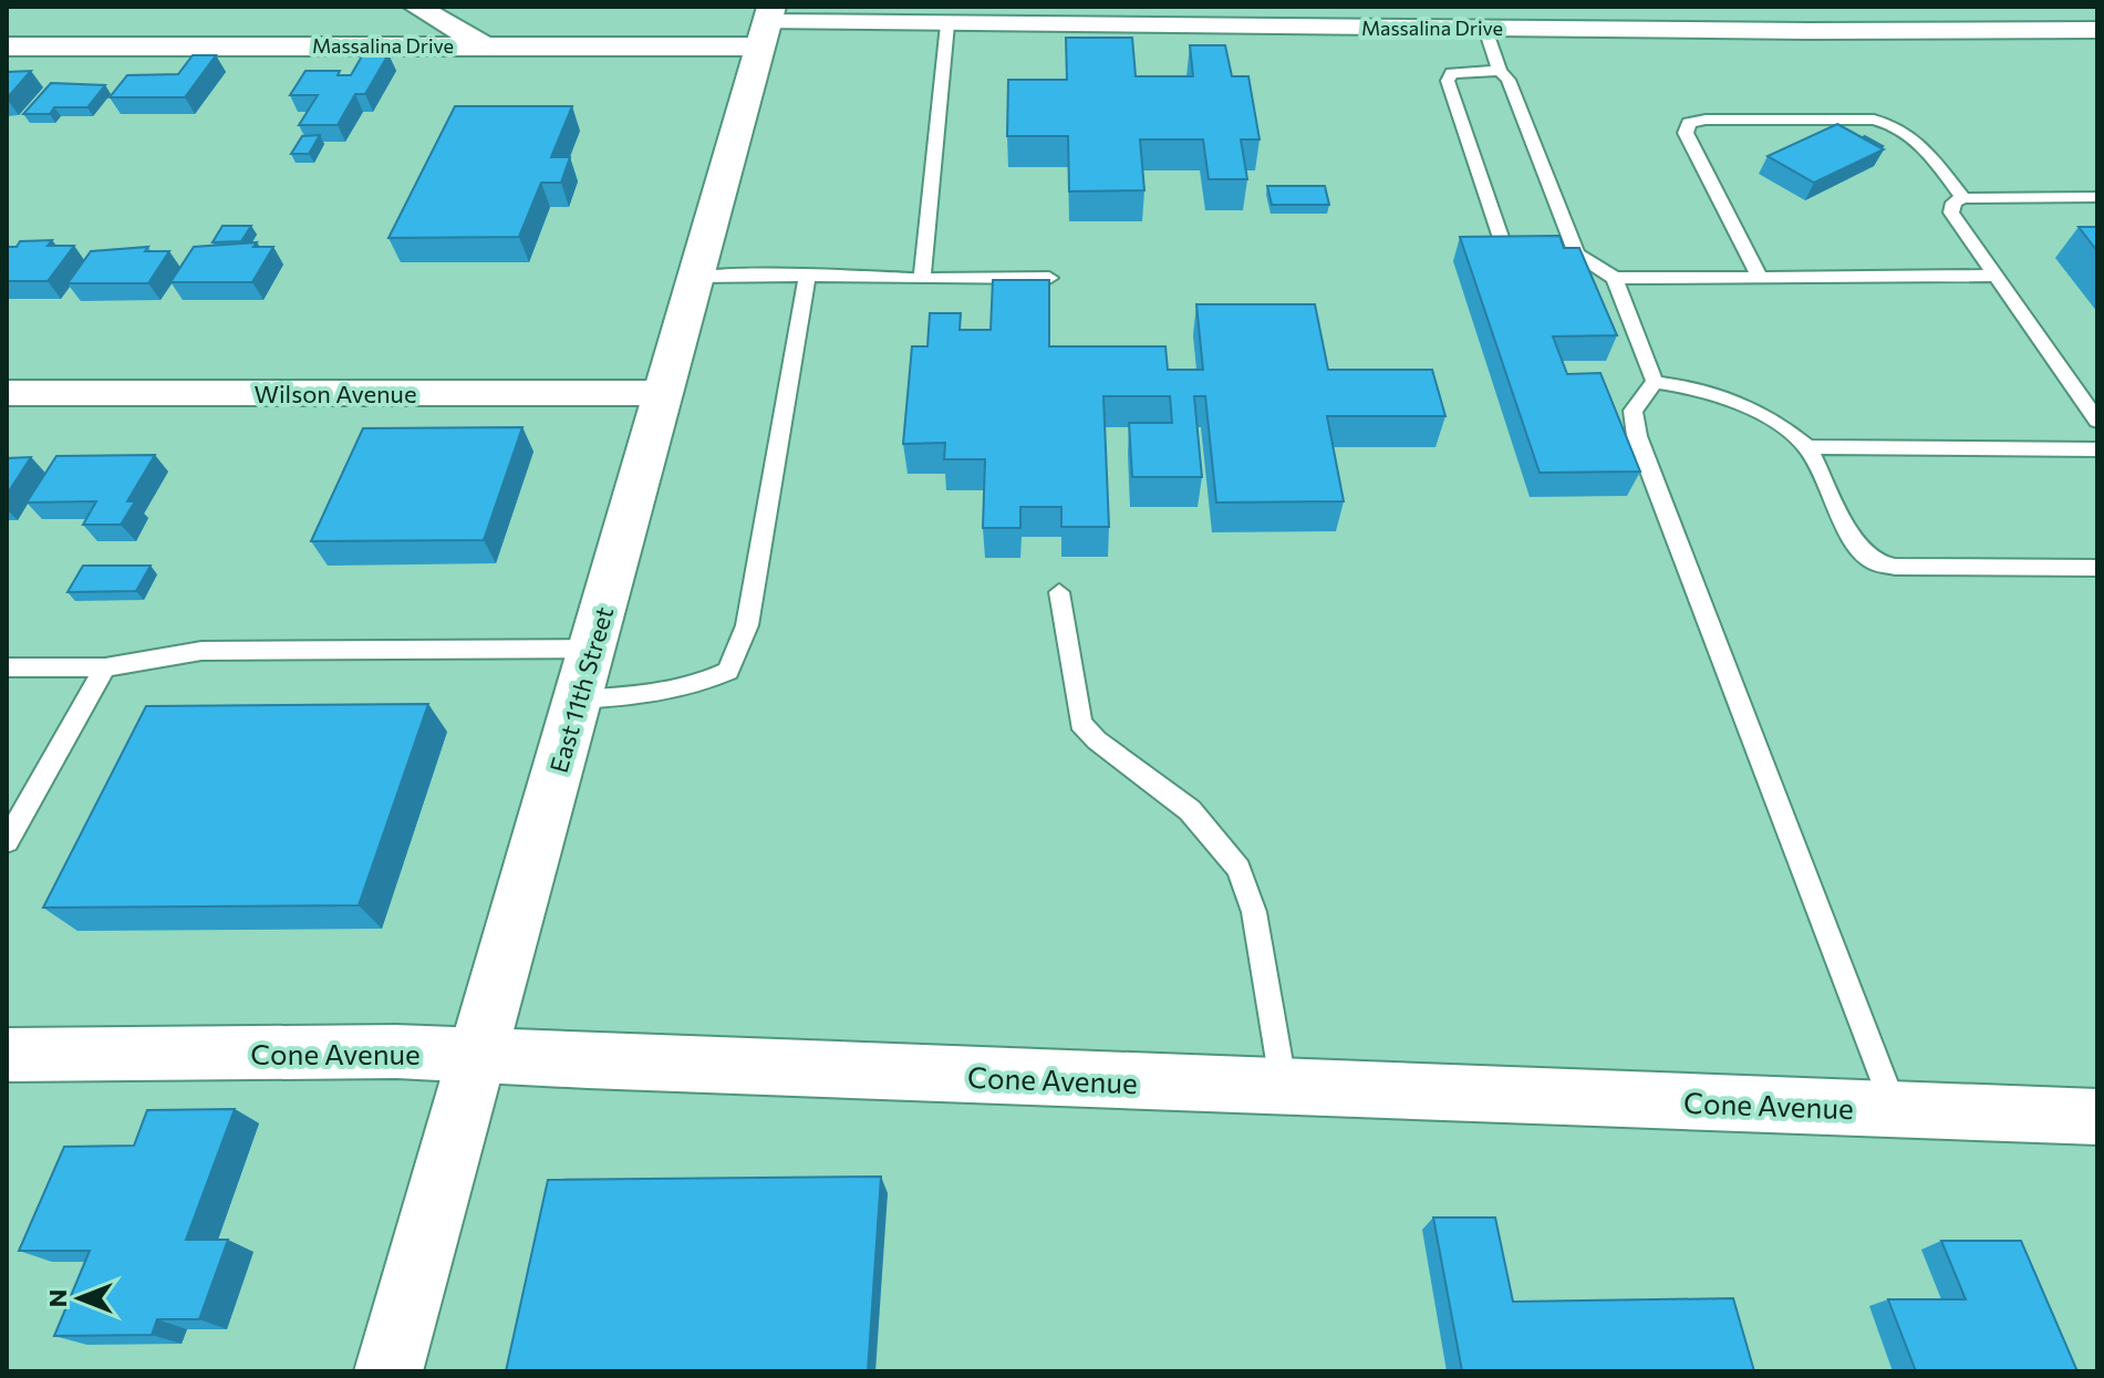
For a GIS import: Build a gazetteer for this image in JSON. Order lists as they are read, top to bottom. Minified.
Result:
{"streets":{"main road":["East 11th Street"],"street":["Massalina Drive","Wilson Avenue","Cone Avenue"]},"crossings":[["Massalina Drive","East 11th Street"],["Wilson Avenue","East 11th Street"],["East 11th Street","Cone Avenue"]],"north":"left"}
